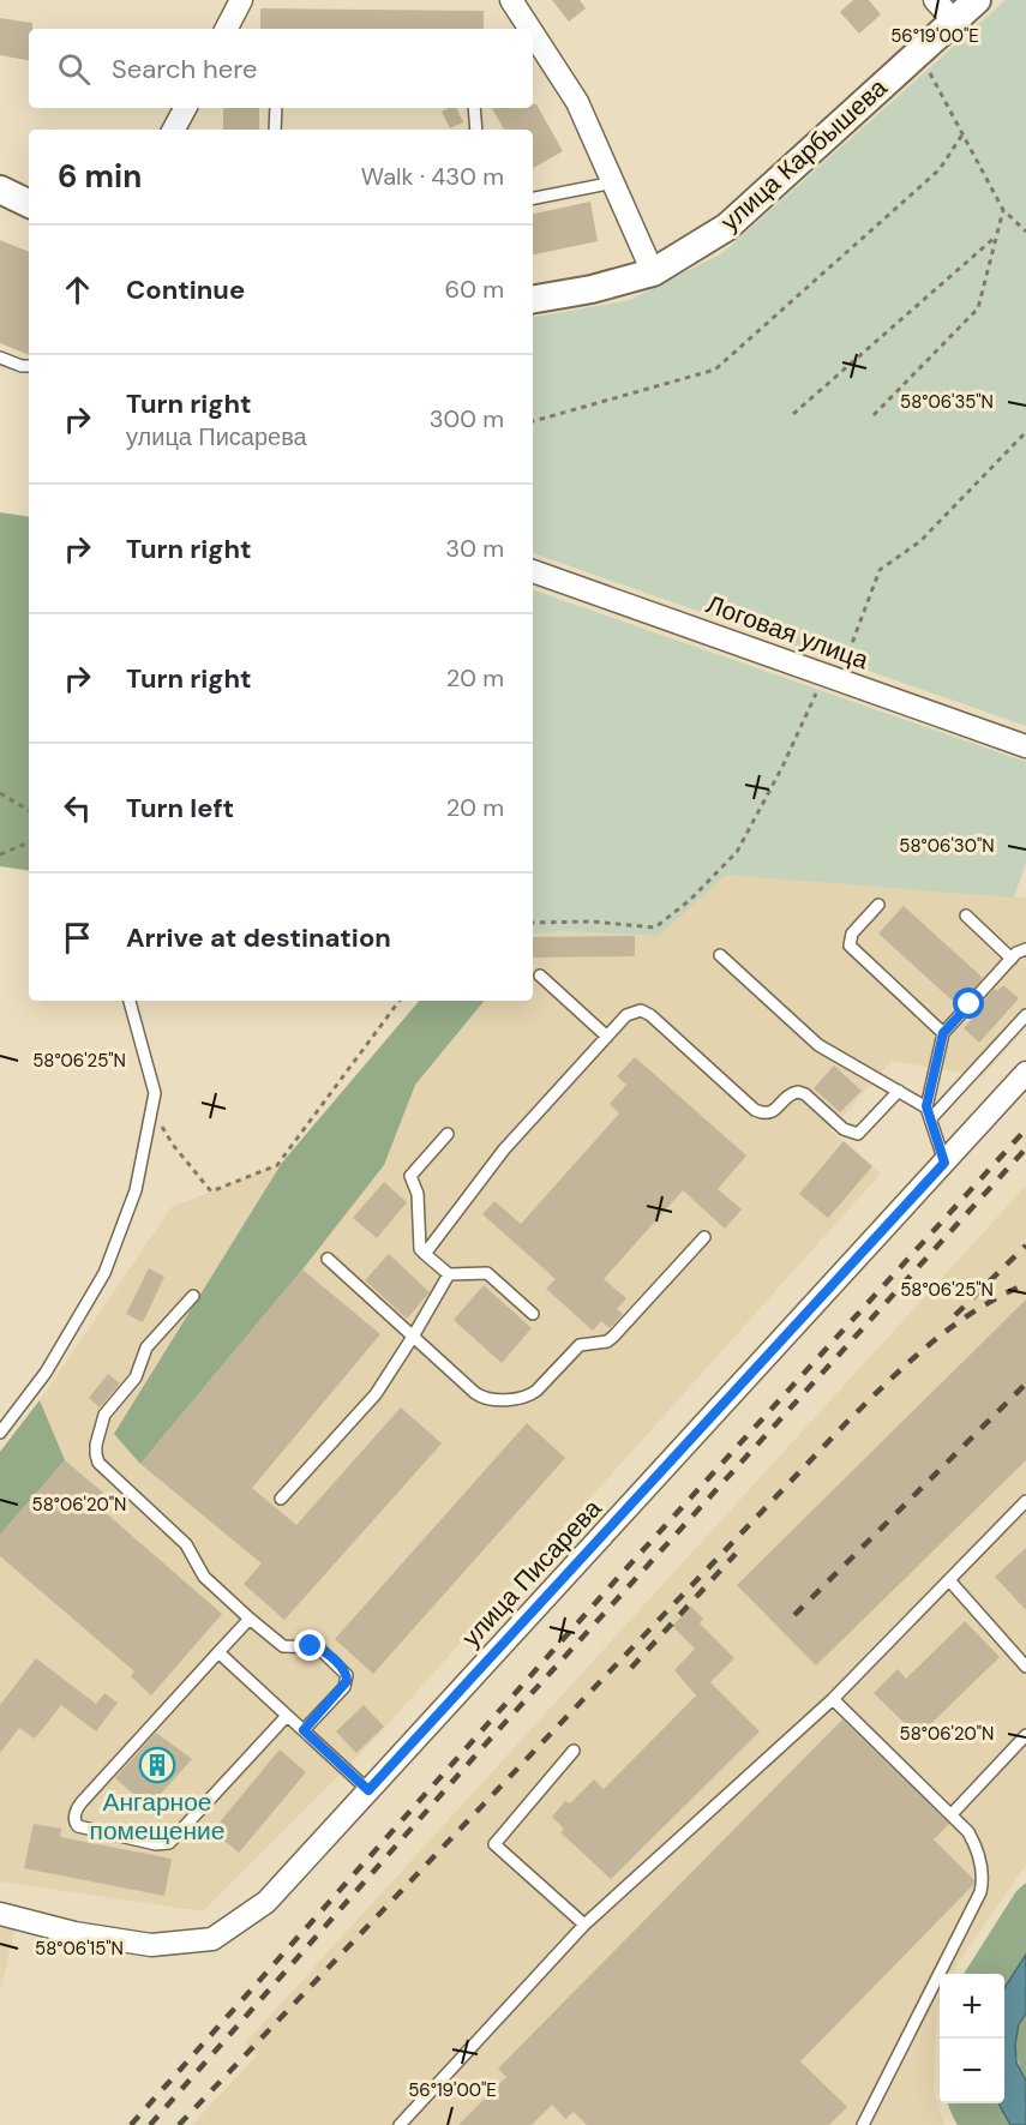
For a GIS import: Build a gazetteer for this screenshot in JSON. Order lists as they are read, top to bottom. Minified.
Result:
{"streets":{"street":["улица Карбышева","Логовая улица","улица Писарева"]},"places":{"building":["Ангарное помещение"]},"page":{"search":"Search here","heading":["6 min","Walk · 430 m"],"list":[["Continue","60 m"],["Turn right","улица Писарева","300 m"],["Turn right","30 m"],["Turn right","20 m"],["Turn left","20 m"],"Arrive at destination"],"map_buttons":["+","−"]},"coordinates":["56°19'00\"E","58°06'35\"N","58°06'30\"N","58°06'25\"N","58°06'20\"N","58°06'15\"N"]}
